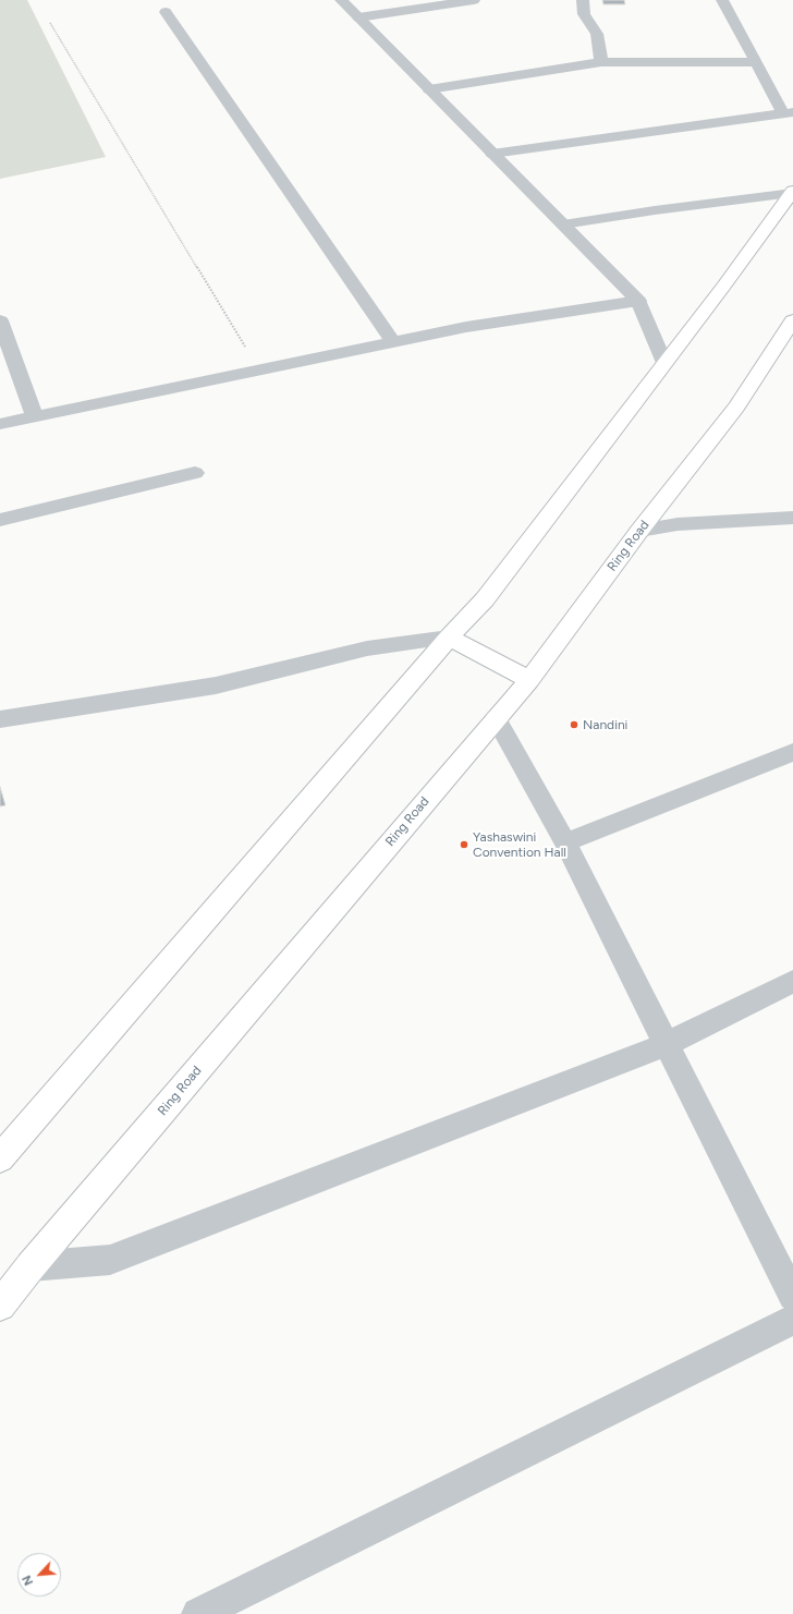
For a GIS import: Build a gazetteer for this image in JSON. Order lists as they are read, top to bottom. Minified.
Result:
{"streets":{"main road":["Ring Road"]},"places":["Nandini","Yashaswini Convention Hall"],"north":"bottom left"}
